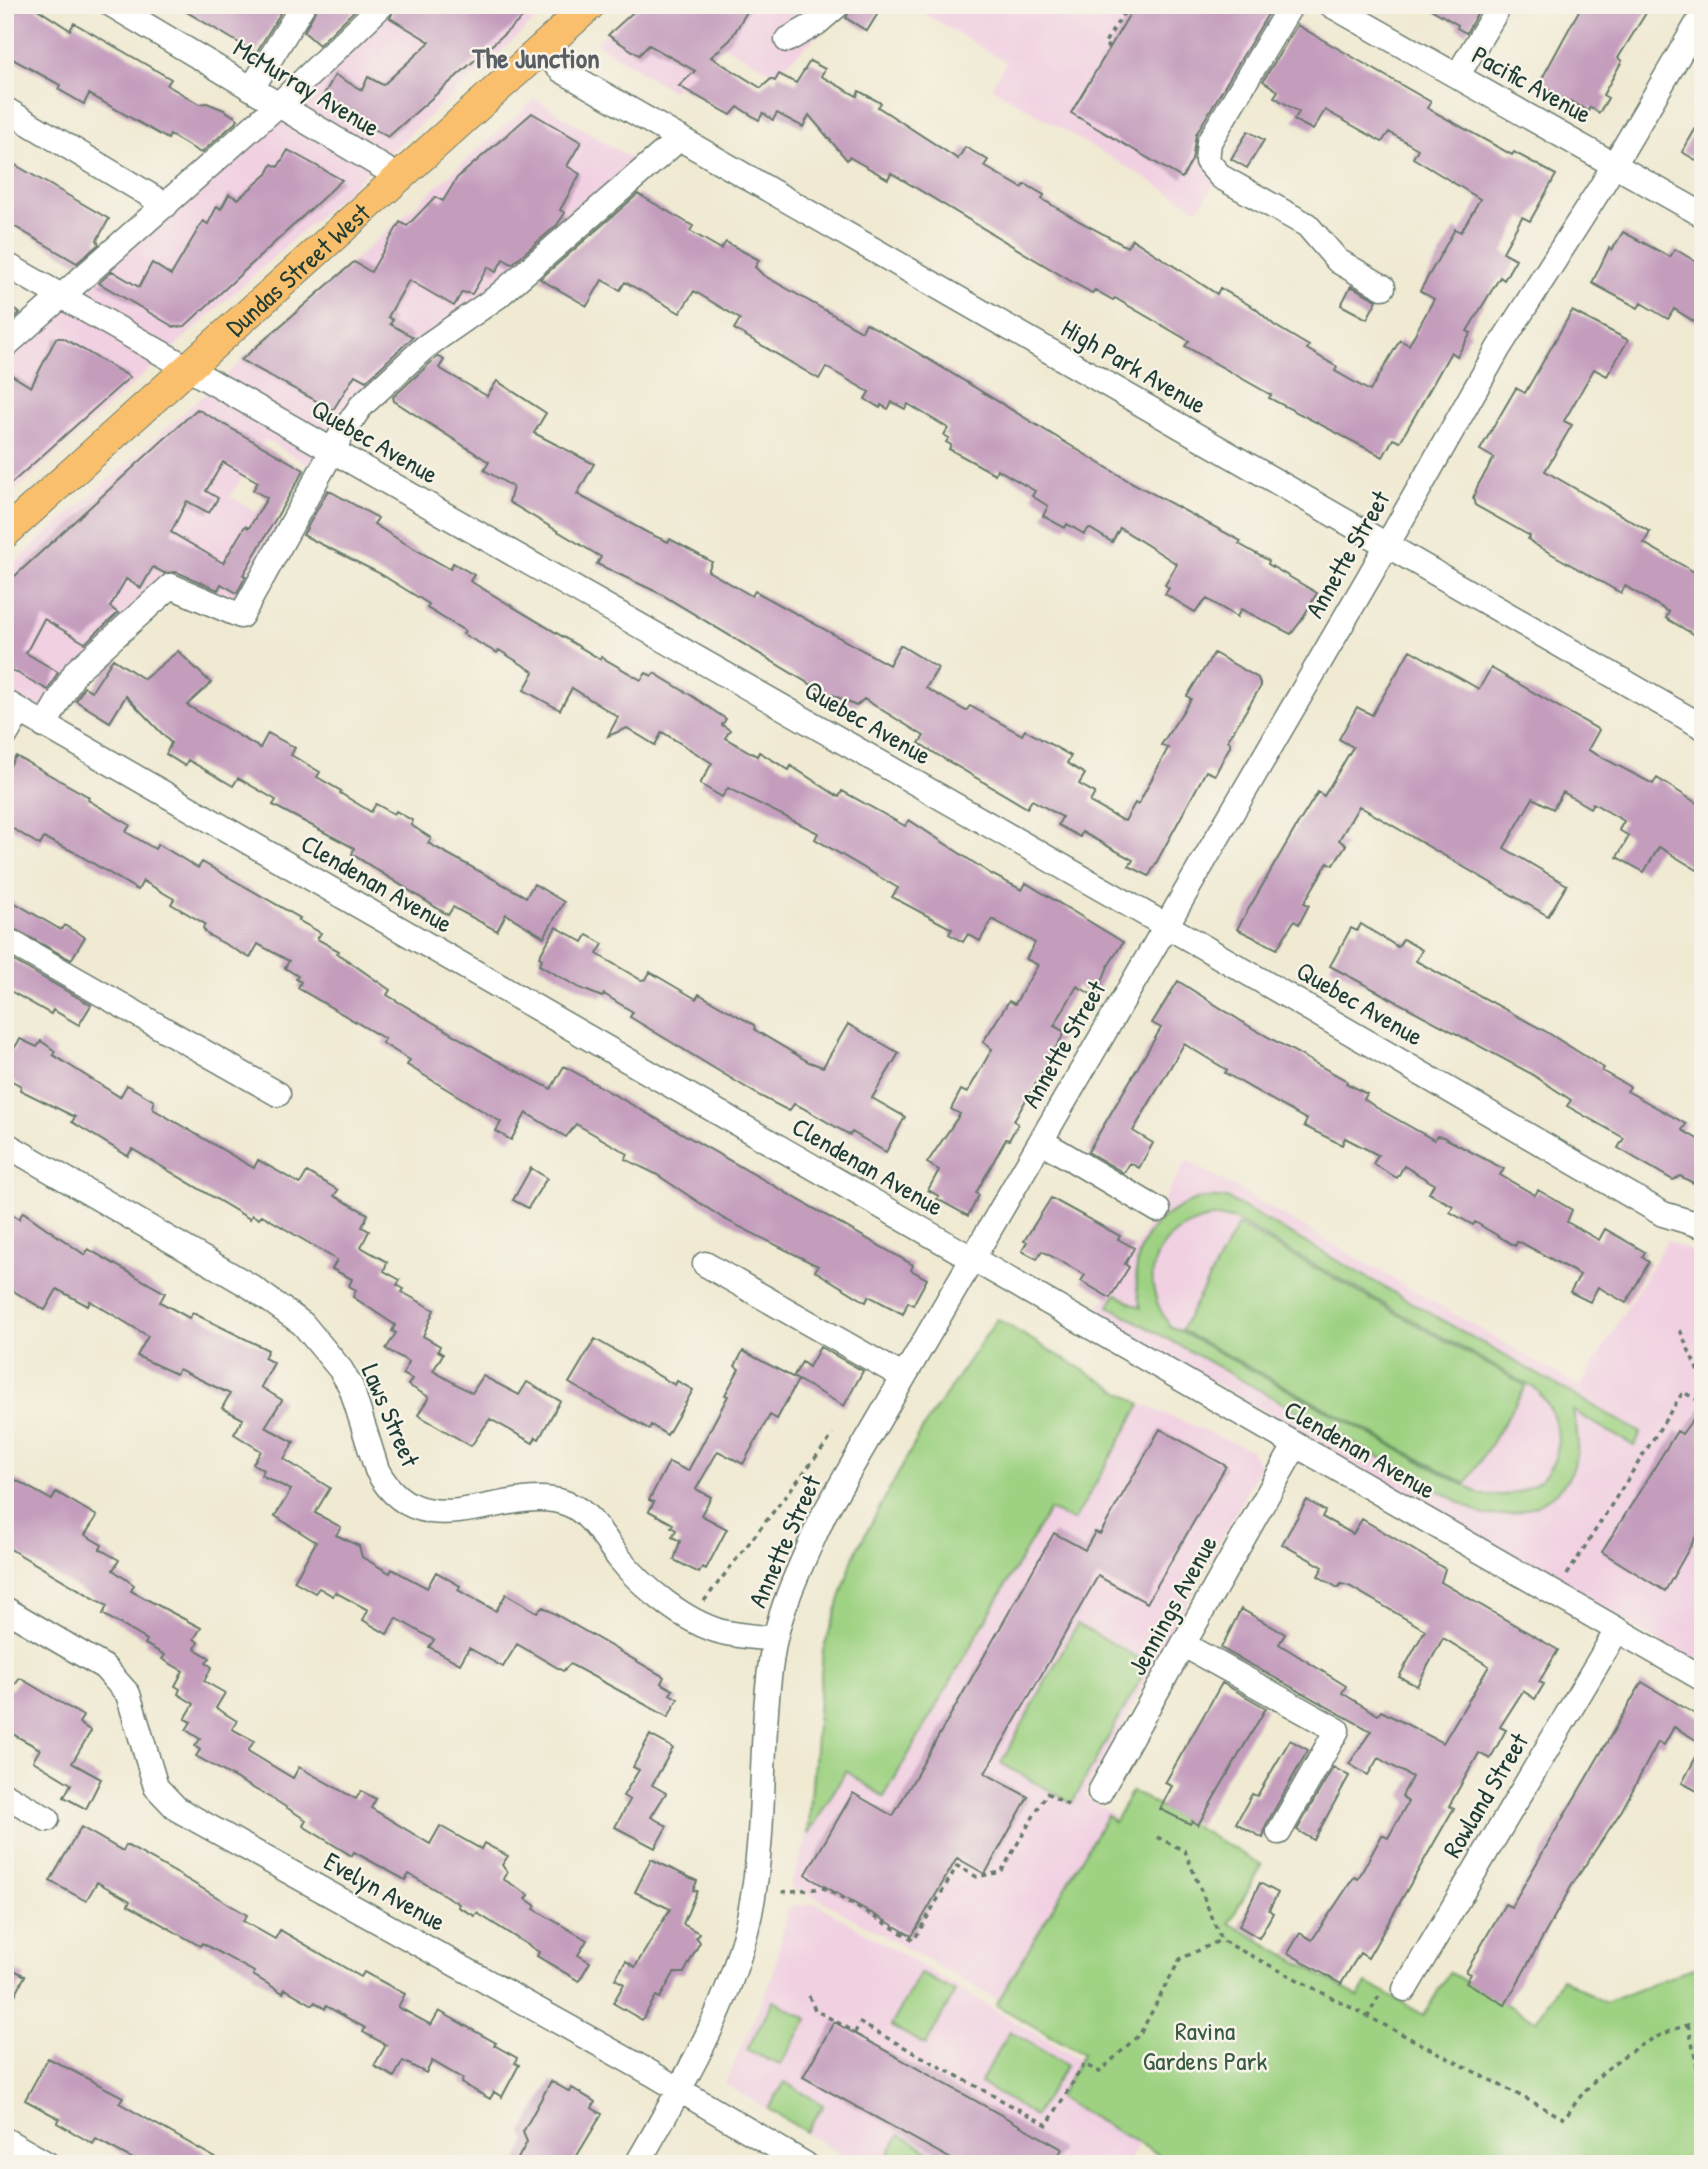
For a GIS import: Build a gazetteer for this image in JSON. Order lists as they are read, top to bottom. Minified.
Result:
{"streets":{"main road":["Dundas Street West"],"street":["Pacific Avenue","McMurray Avenue","High Park Avenue","Quebec Avenue","Annette Street","Clendenan Avenue","Laws Street","Jennings Avenue","Rowland Street","Evelyn Avenue"]},"crossings":[["Pacific Avenue","Annette Street"],["McMurray Avenue","Dundas Street West"],["Dundas Street West","High Park Avenue"],["Dundas Street West","Quebec Avenue"],["High Park Avenue","Annette Street"],["Quebec Avenue","Annette Street"],["Annette Street","Clendenan Avenue"],["Annette Street","Laws Street"],["Annette Street","Evelyn Avenue"],["Clendenan Avenue","Jennings Avenue"],["Clendenan Avenue","Rowland Street"]],"districts":["The Junction"],"parks":["Ravina Gardens Park"]}
